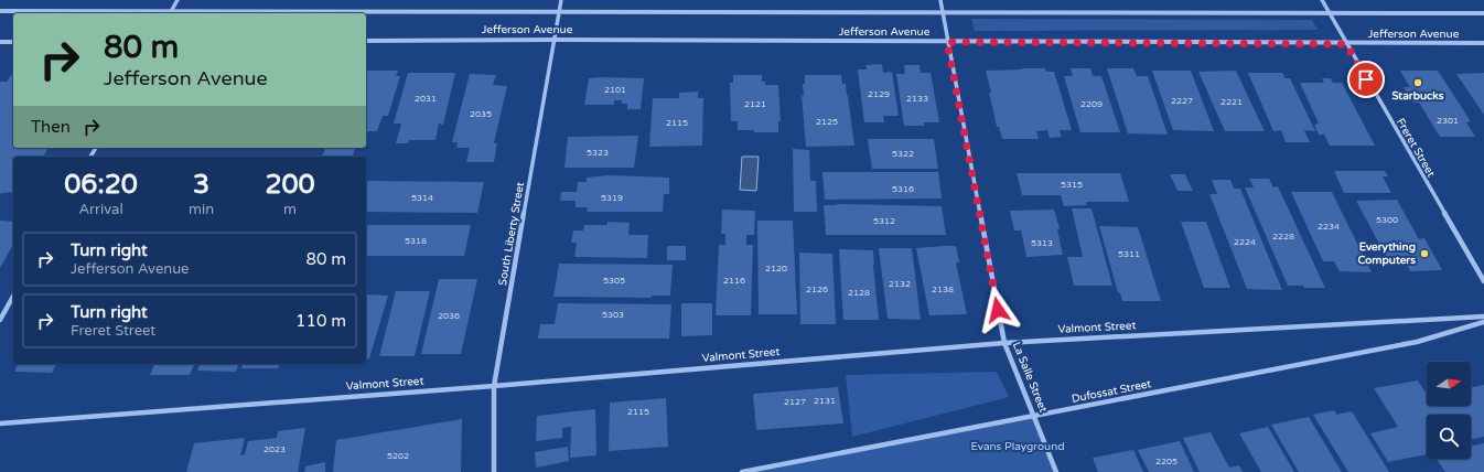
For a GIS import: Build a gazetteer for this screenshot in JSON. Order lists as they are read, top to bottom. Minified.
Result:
{"streets":{"street":["Jefferson Avenue","Freret Street","South Liberty Street","Valmont Street","La Salle Street","Dufossat Street"]},"crossings":[["Jefferson Avenue","Freret Street"],["Jefferson Avenue","South Liberty Street"],["Jefferson Avenue","La Salle Street"],["South Liberty Street","Valmont Street"],["Valmont Street","La Salle Street"],["La Salle Street","Dufossat Street"]],"parks":["Evans Playground"],"places":["Starbucks","Everything Computers"],"house_numbers":["2101","2129","2031","2133","2227","2221","2121","2209","2035","2301","2125","2115","5323","5322","5315","5316","5314","5319","5300","5312","2234","2228","5318","2224","5313","5311","2120","5305","2116","2132","2126","2138","2128","5303","2036","2131","2127","2115","2023","5202","2205"],"north":"right","page":{"turn":["80 m","Jefferson Avenue"],"then":"Then","eta":["06:20","Arrival","3","min","200","m"],"list":[{"name":"Turn right","note":"Jefferson Avenue","value":"80 m"},{"name":"Turn right","note":"Freret Street","value":"110 m"}]}}
